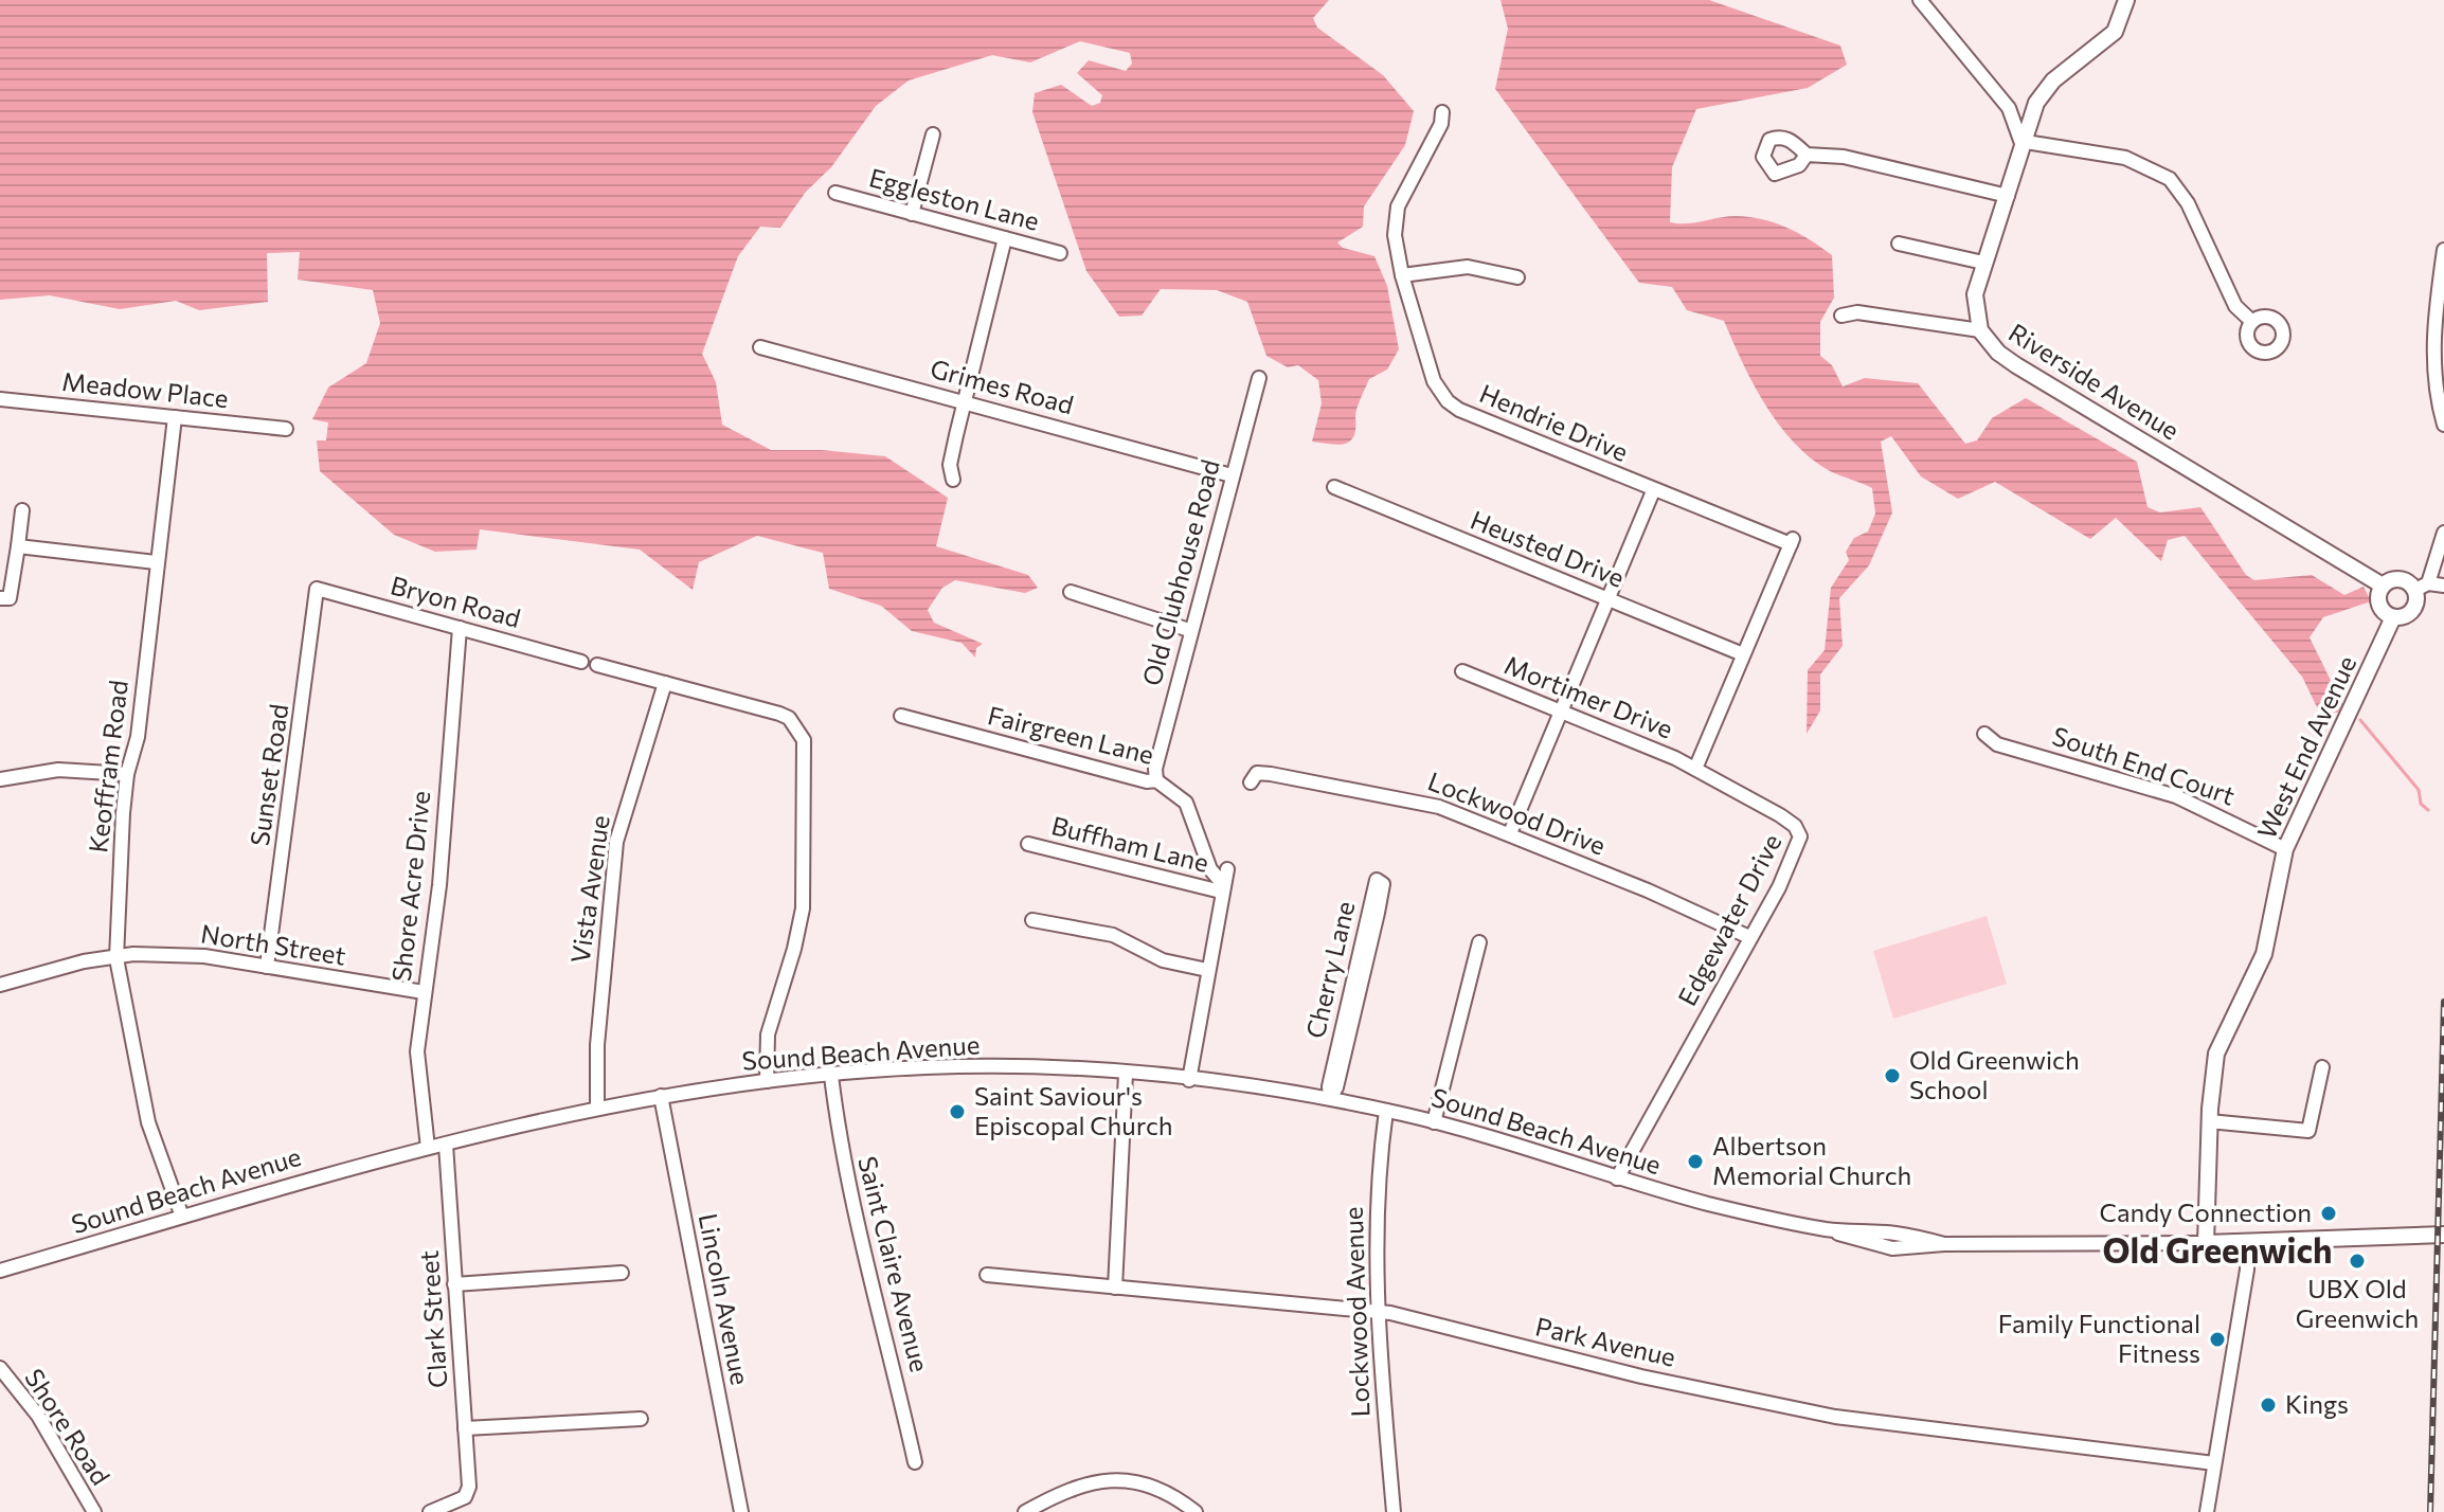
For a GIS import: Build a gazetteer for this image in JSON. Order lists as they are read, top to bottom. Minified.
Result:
{"streets":{"street":["Eggleston Lane","Riverside Avenue","Grimes Road","Meadow Place","Hendrie Drive","Heusted Drive","Old Clubhouse Road","Bryon Road","Mortimer Drive","Fairgreen Lane","West End Avenue","Keoffram Road","South End Court","Sunset Road","Lockwood Drive","Buffham Lane","Shore Acre Drive","Vista Avenue","Edgewater Drive","North Street","Cherry Lane","Sound Beach Avenue","Saint Claire Avenue","Lincoln Avenue","Lockwood Avenue","Clark Street","Park Avenue","Shore Road"]},"crossings":[["Riverside Avenue","West End Avenue"],["Grimes Road","Old Clubhouse Road"],["Meadow Place","Keoffram Road"],["Hendrie Drive","Heusted Drive"],["Old Clubhouse Road","Fairgreen Lane"],["Bryon Road","Sunset Road"],["Bryon Road","Shore Acre Drive"],["Mortimer Drive","Edgewater Drive"],["Fairgreen Lane","Buffham Lane"],["West End Avenue","South End Court"],["West End Avenue","Sound Beach Avenue"],["Keoffram Road","North Street"],["Keoffram Road","Sound Beach Avenue"],["Sunset Road","North Street"],["Lockwood Drive","Edgewater Drive"],["Shore Acre Drive","North Street"],["Shore Acre Drive","Sound Beach Avenue"],["Vista Avenue","Sound Beach Avenue"],["Edgewater Drive","Sound Beach Avenue"],["Cherry Lane","Sound Beach Avenue"],["Sound Beach Avenue","Saint Claire Avenue"],["Sound Beach Avenue","Lincoln Avenue"],["Sound Beach Avenue","Lockwood Avenue"],["Sound Beach Avenue","Clark Street"],["Lockwood Avenue","Park Avenue"]],"districts":["Old Greenwich"],"places":["Old Greenwich School","Saint Saviour's Episcopal Church","Albertson Memorial Church","Candy Connection","UBX Old Greenwich","Family Functional Fitness","Kings"]}
